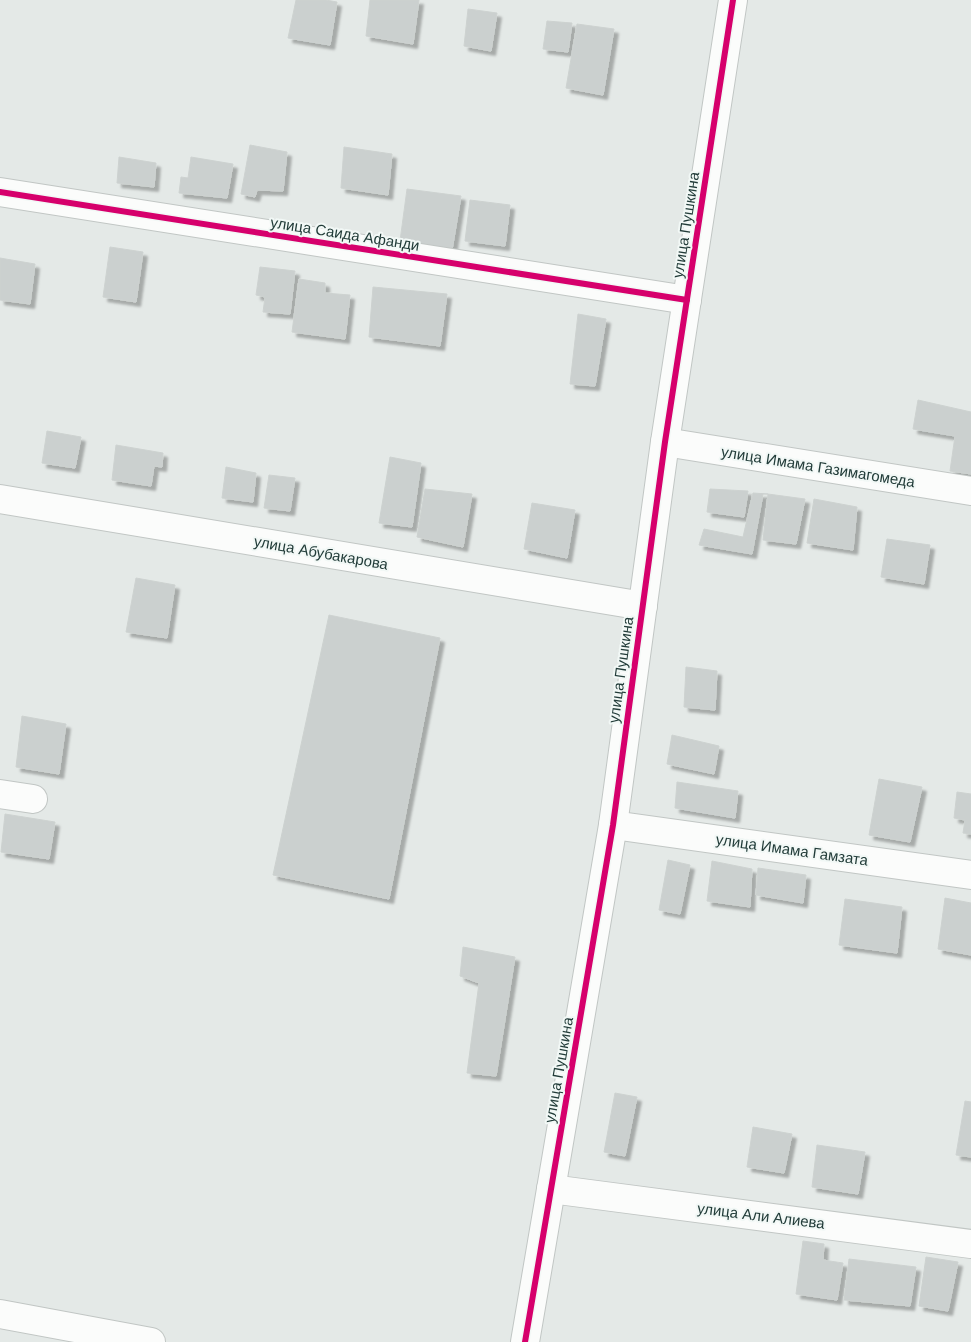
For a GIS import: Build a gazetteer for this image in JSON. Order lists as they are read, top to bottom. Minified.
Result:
{"streets":{"street":["улица Пушкина","улица Саида Афанди","улица Имама Газимагомеда","улица Абубакарова","улица Имама Гамзата","улица Али Алиева"]},"crossings":[["улица Пушкина","улица Саида Афанди"],["улица Пушкина","улица Имама Газимагомеда"],["улица Пушкина","улица Абубакарова"],["улица Пушкина","улица Имама Гамзата"],["улица Пушкина","улица Али Алиева"]]}
